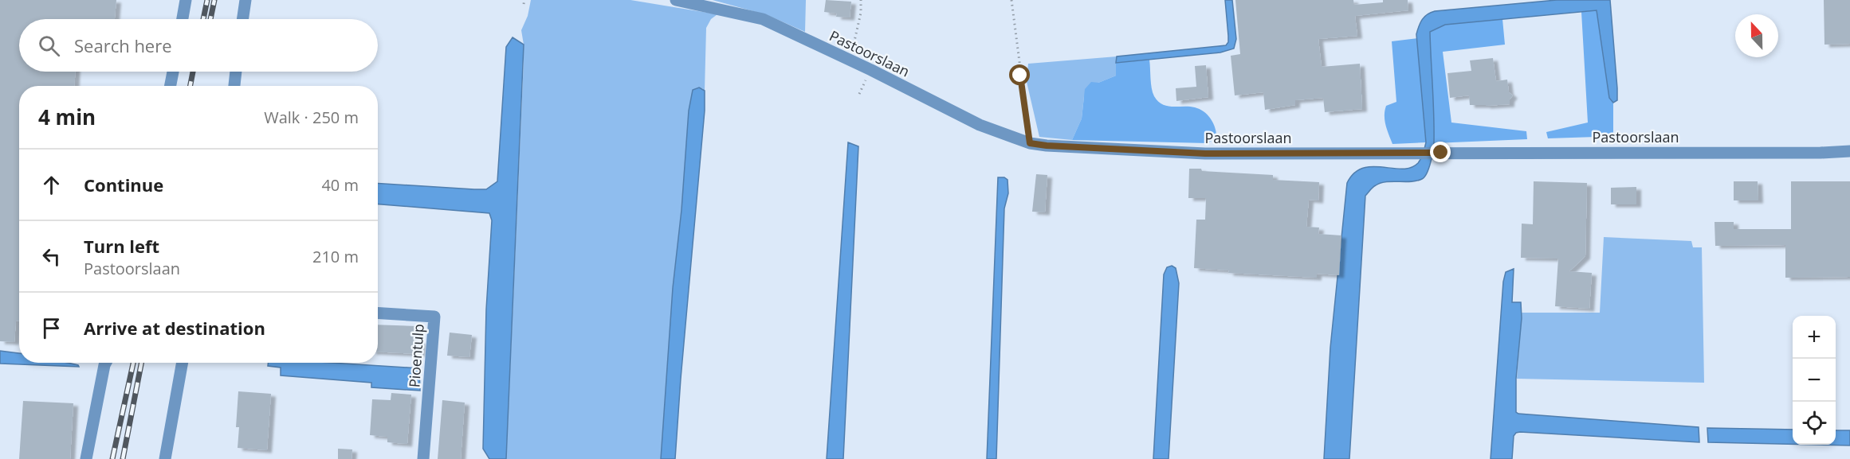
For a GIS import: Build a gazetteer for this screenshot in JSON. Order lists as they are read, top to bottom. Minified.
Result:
{"streets":{"street":["Pastoorslaan","Pioentulp"]},"north":"top","page":{"search":"Search here","heading":["4 min","Walk · 250 m"],"list":[["Continue","40 m"],["Turn left","Pastoorslaan","210 m"],"Arrive at destination"],"map_buttons":["+","−"]}}
